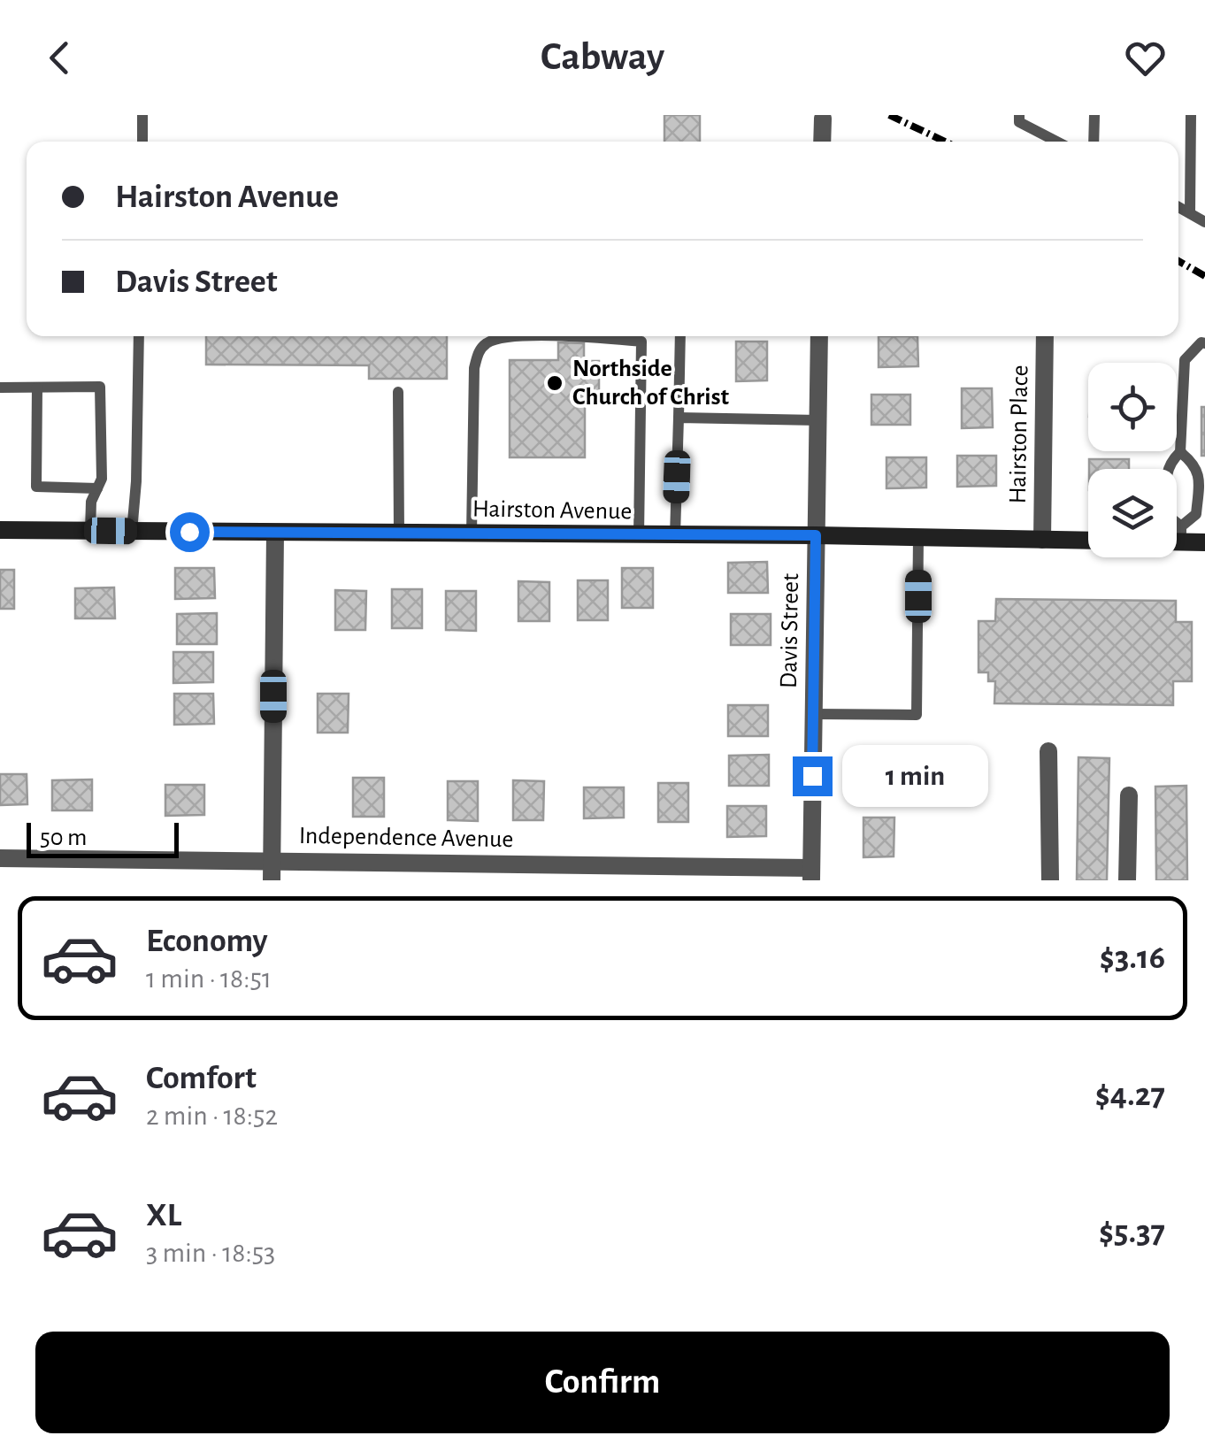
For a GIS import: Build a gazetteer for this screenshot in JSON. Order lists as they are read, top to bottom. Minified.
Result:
{"streets":{"street":["Hairston Place","Hairston Avenue","Davis Street","Independence Avenue"]},"crossings":[["Hairston Place","Hairston Avenue"],["Hairston Avenue","Davis Street"],["Davis Street","Independence Avenue"]],"places":["Northside Church of Christ"],"scale_bar":"50 m","page":{"header":"Cabway","banner":["Hairston Avenue","Davis Street"],"bubble":"1 min","scale":"50 m","list":[{"name":"Economy","note":"1 min · 18:51","value":"$3.16"},{"name":"Comfort","note":"2 min · 18:52","value":"$4.27"},{"name":"XL","note":"3 min · 18:53","value":"$5.37"}],"buttons":"Confirm"}}
